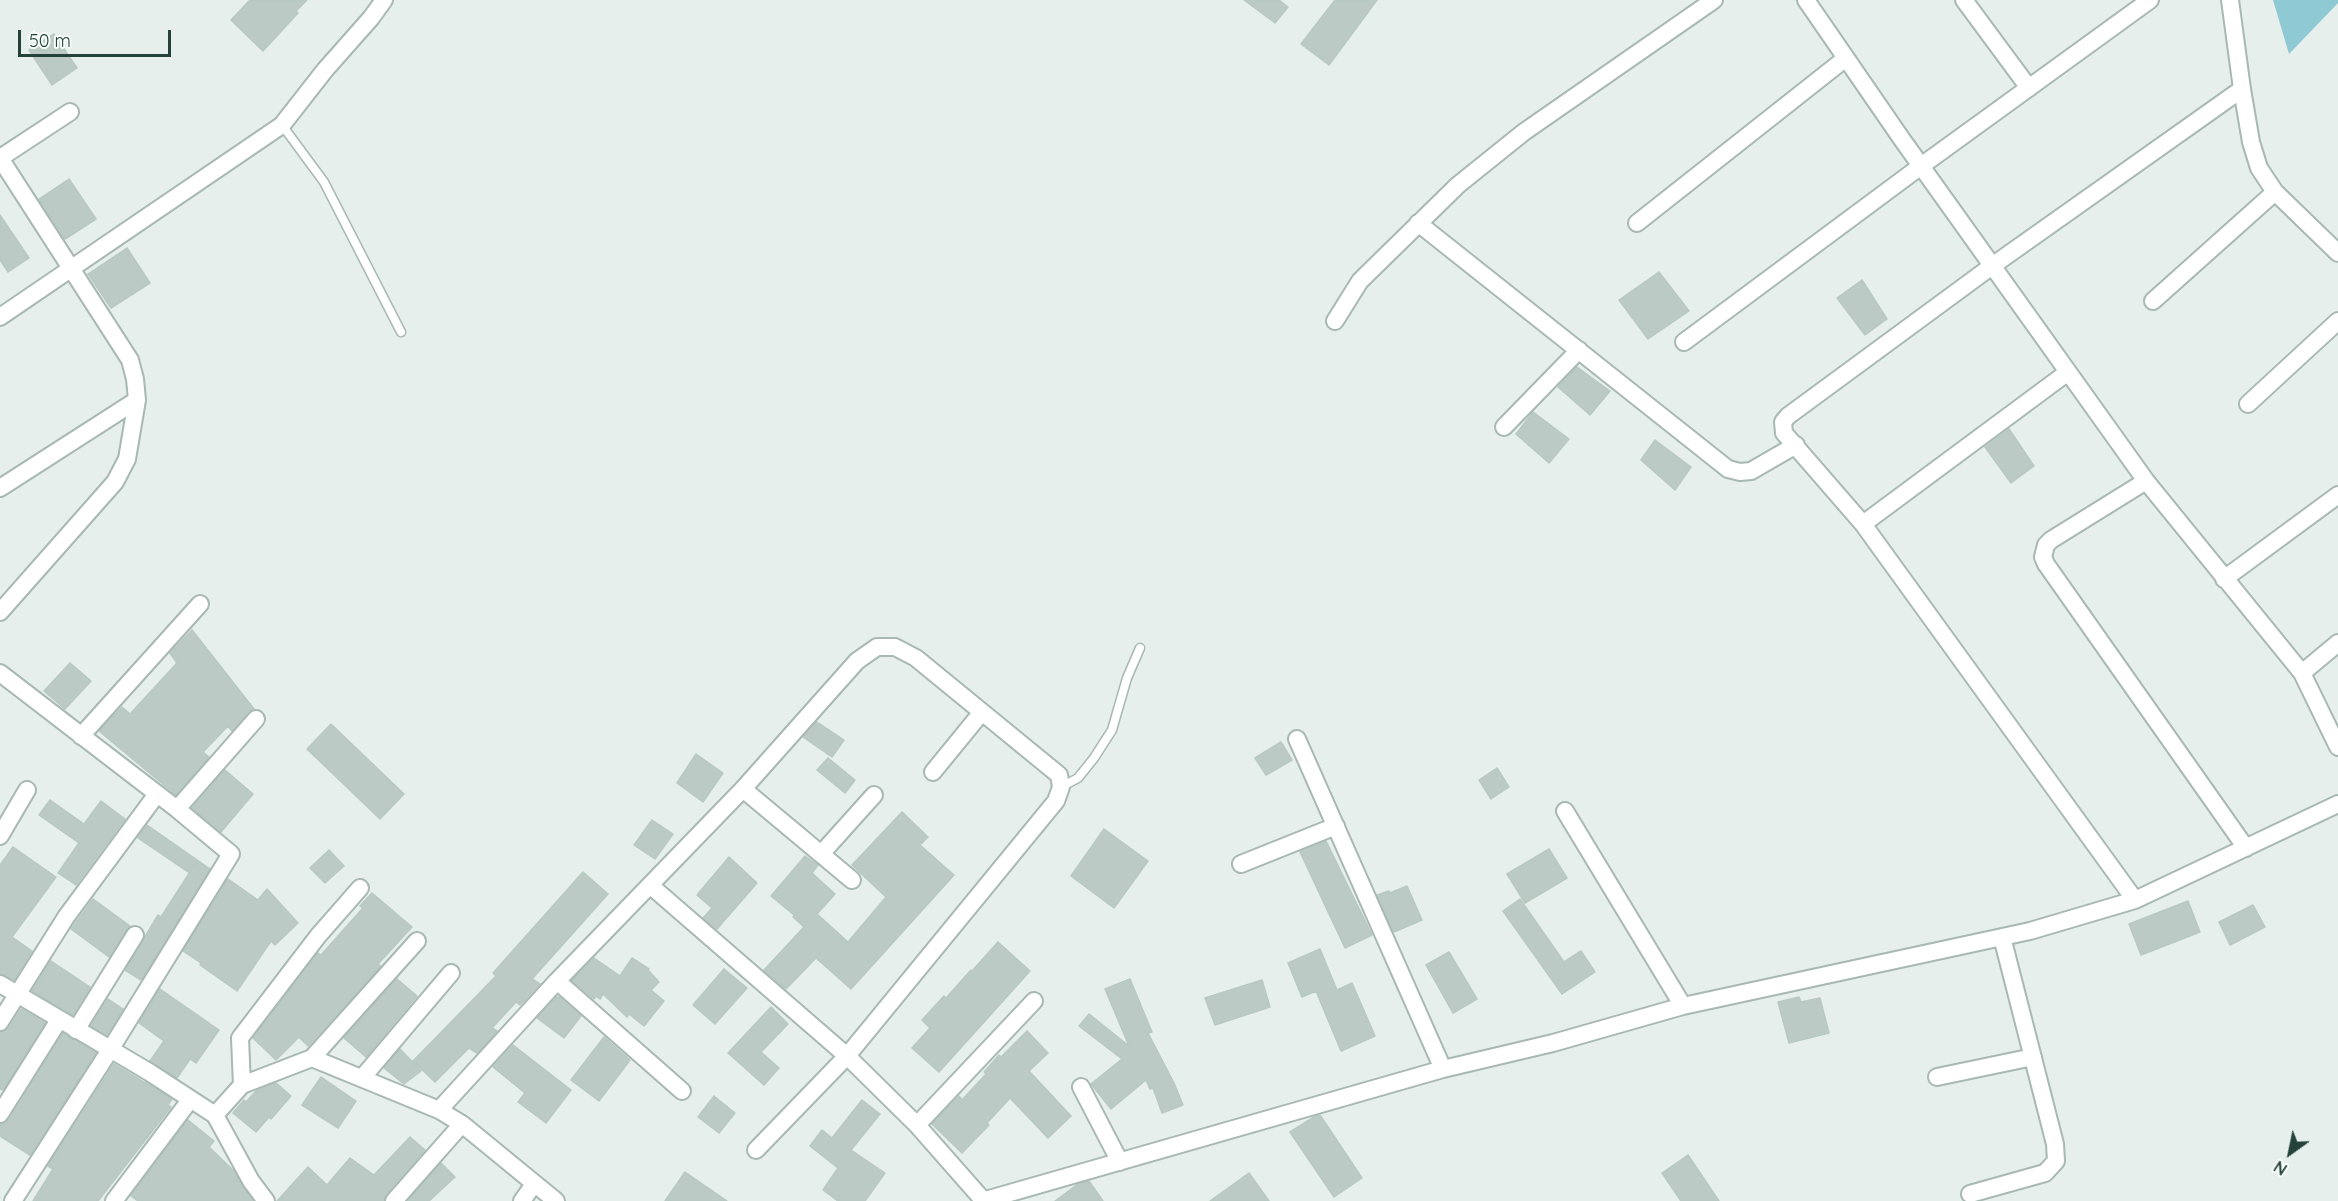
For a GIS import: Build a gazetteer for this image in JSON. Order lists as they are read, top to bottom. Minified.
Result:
{"scale_bar":"50 m","north":"bottom left"}
